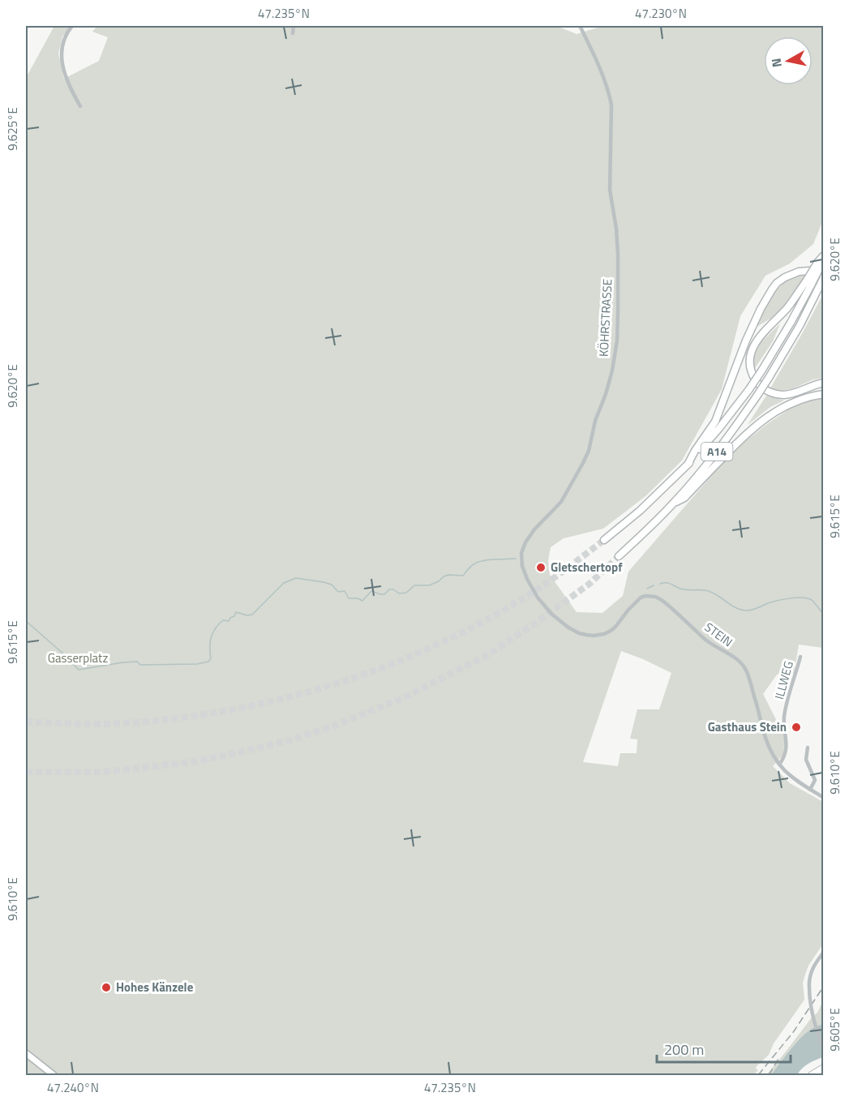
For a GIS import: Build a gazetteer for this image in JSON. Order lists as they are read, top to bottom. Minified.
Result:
{"streets":{"highway":["A14"],"street":["KÖHRSTRASSE","STEIN","ILLWEG"]},"crossings":[["KÖHRSTRASSE","STEIN"],["STEIN","ILLWEG"]],"parks":["Gasserplatz"],"places":["Gletschertopf","Gasthaus Stein","Hohes Känzele"],"scale_bar":"200 m","north":"left","coordinates":["47.235°N","47.230°N","9.625°E","9.620°E","9.615°E","9.610°E","9.605°E","47.240°N"]}
